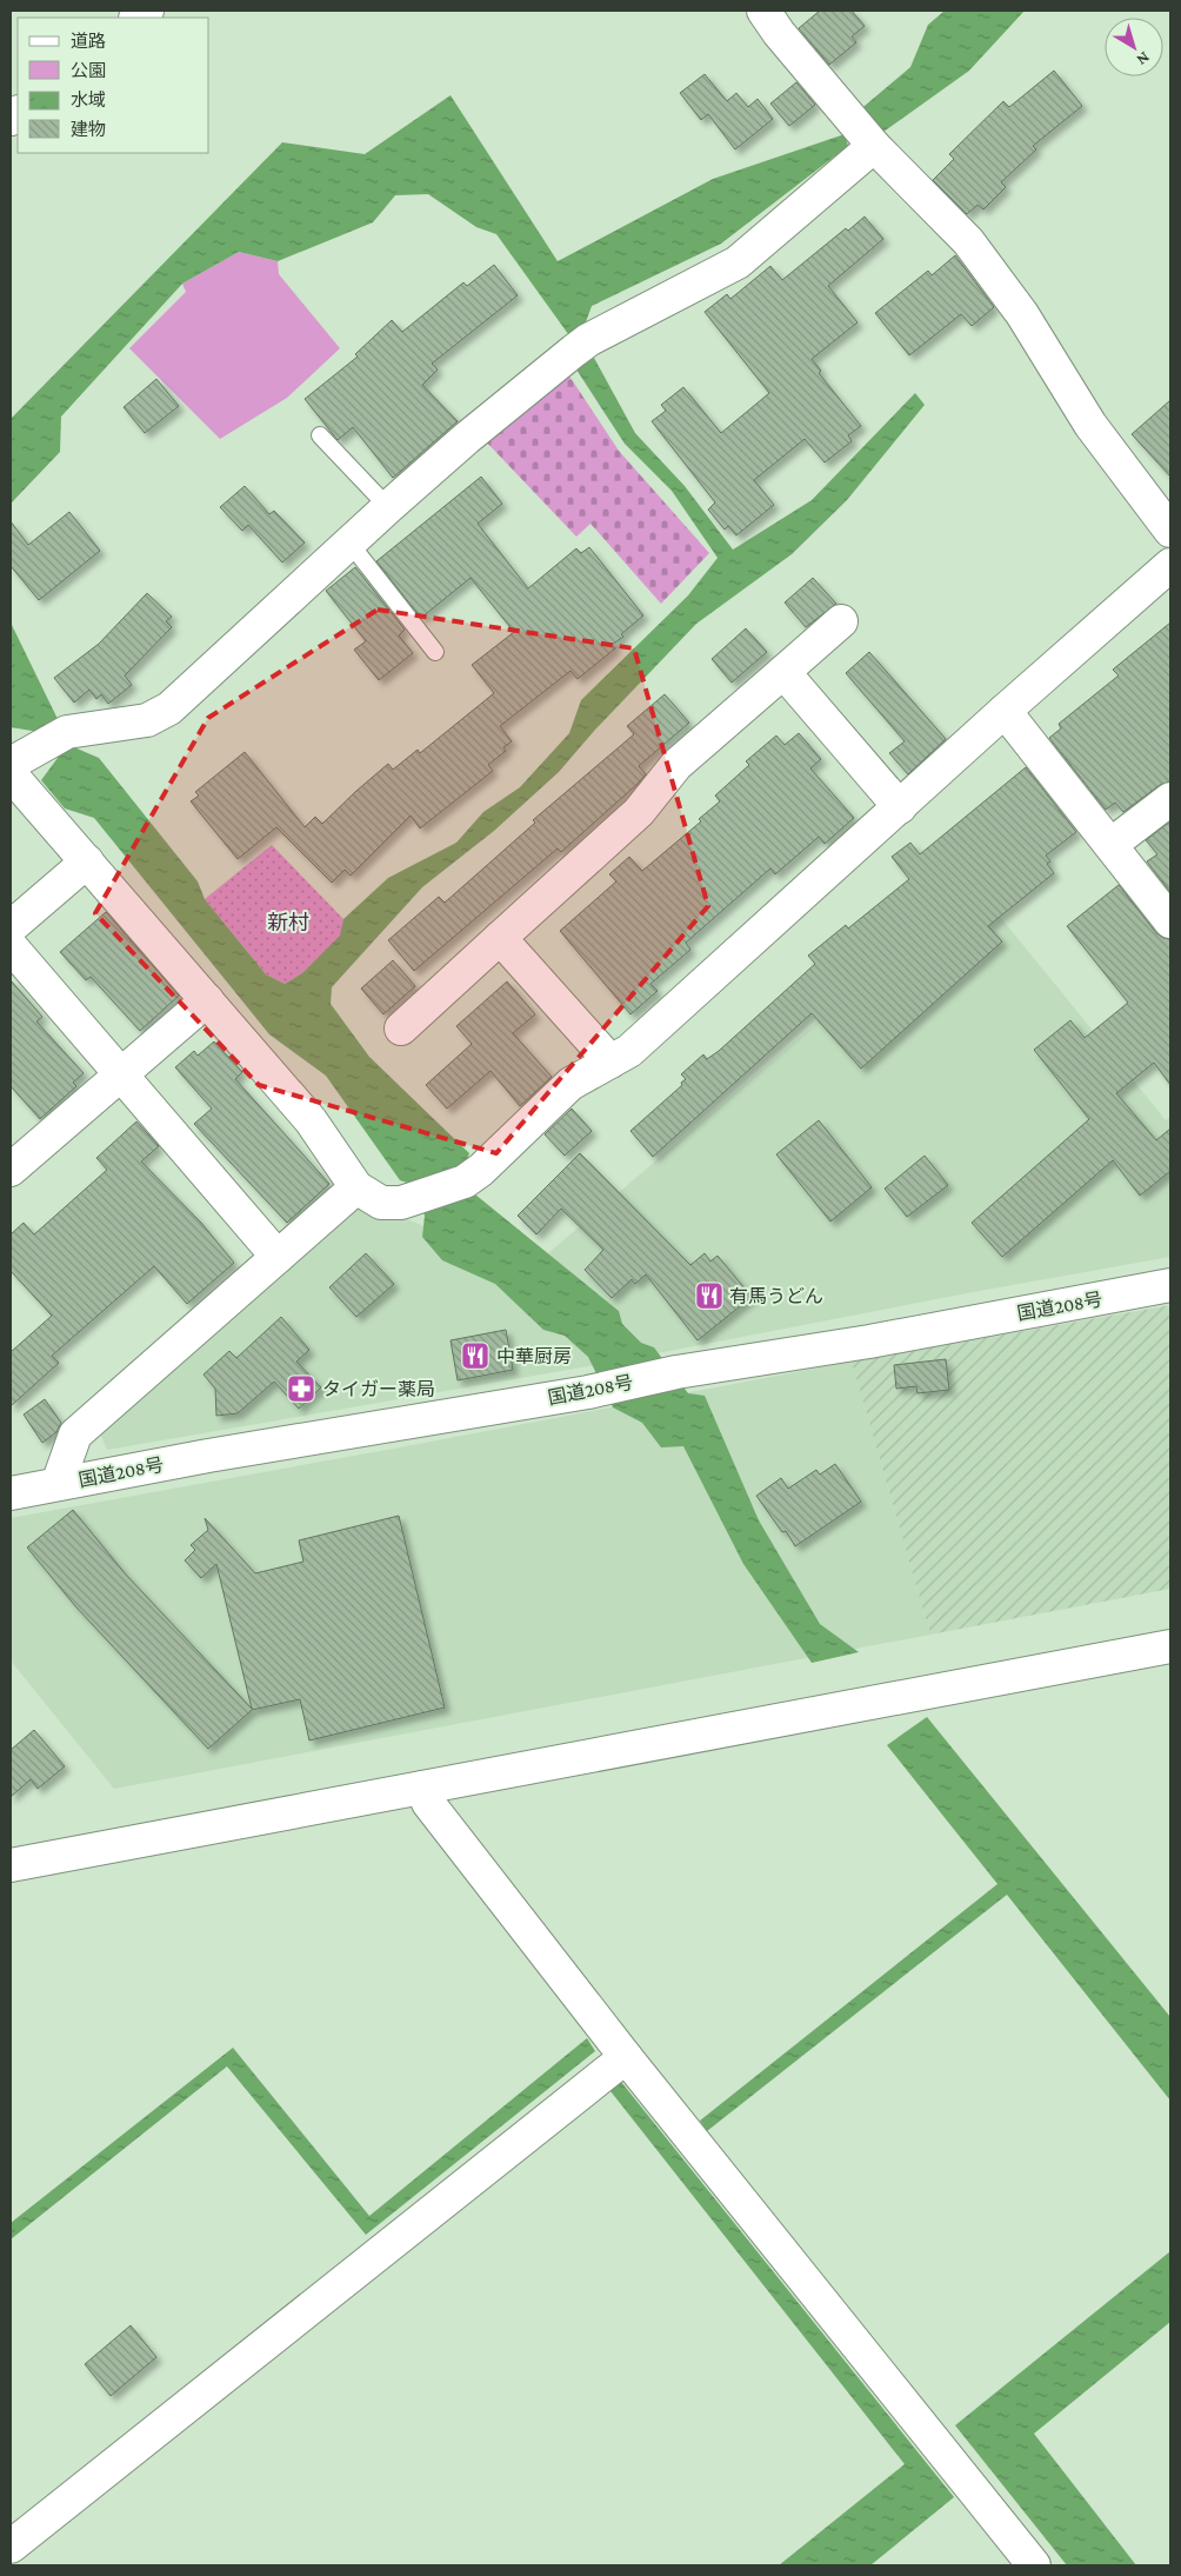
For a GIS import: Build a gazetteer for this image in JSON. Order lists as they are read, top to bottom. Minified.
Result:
{"streets":{"main road":["国道208号"]},"districts":["新村"],"places":{"restaurant":["有馬うどん","中華厨房"],"pharmacy":["タイガー薬局"]},"legend":["道路","公園","水域","建物"],"north":"bottom right"}
